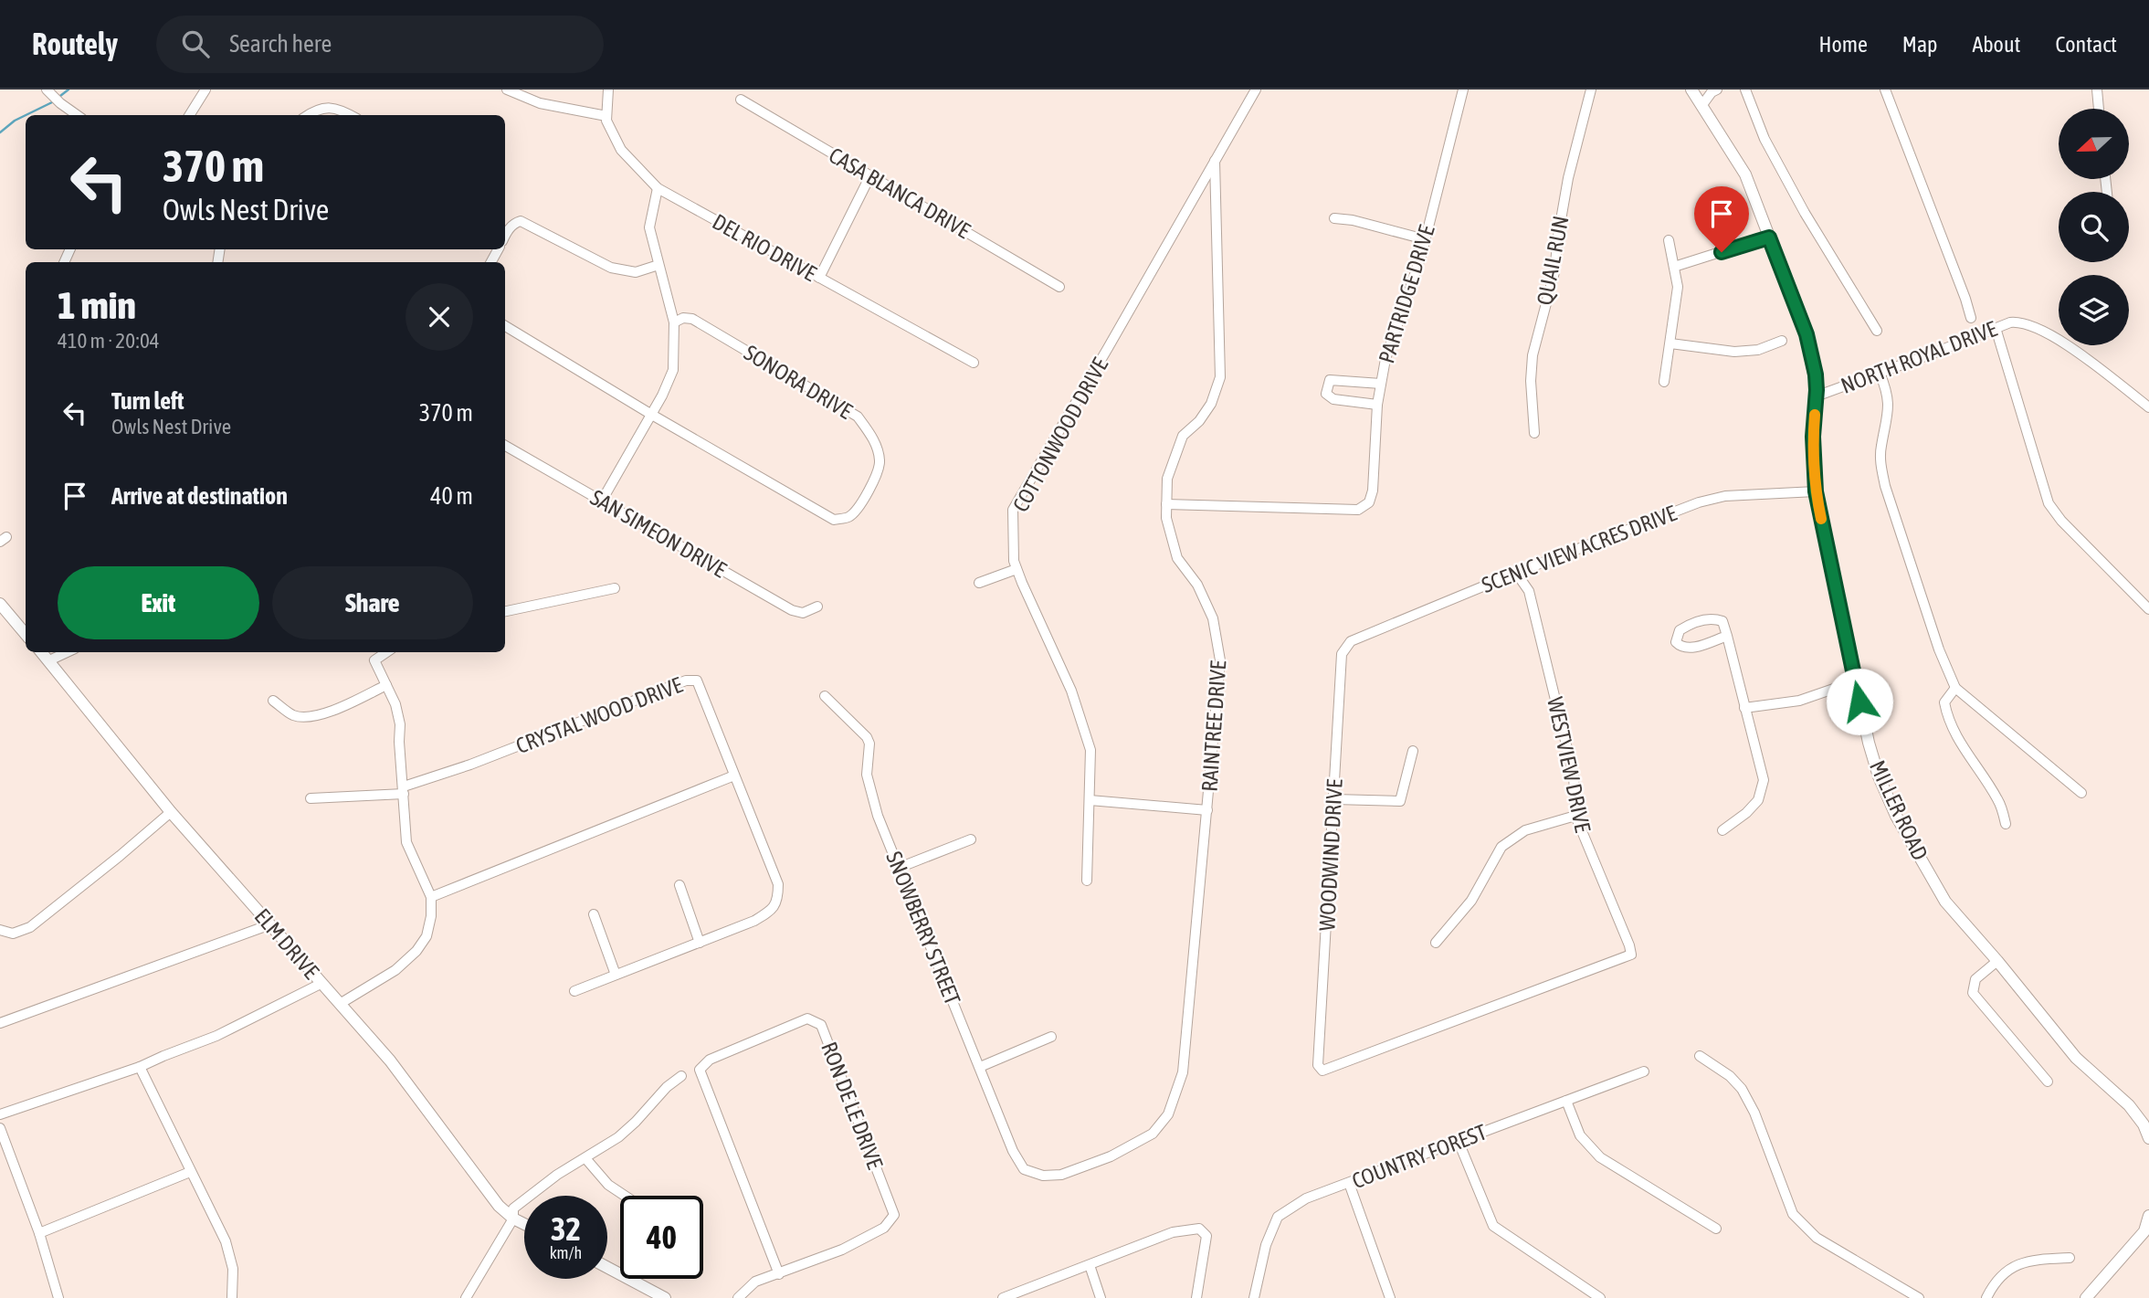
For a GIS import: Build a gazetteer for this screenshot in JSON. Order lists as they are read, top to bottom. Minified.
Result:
{"streets":{"street":["CASA BLANCA DRIVE","DEL RIO DRIVE","QUAIL RUN","PARTRIDGE DRIVE","NORTH ROYAL DRIVE","SONORA DRIVE","COTTONWOOD DRIVE","SAN SIMEON DRIVE","SCENIC VIEW ACRES DRIVE","CRYSTAL WOOD DRIVE","RAINTREE DRIVE","WESTVIEW DRIVE","MILLER ROAD","WOODWIND DRIVE","SNOWBERRY STREET","ELM DRIVE","RON DE LE DRIVE","COUNTRY FOREST"]},"crossings":[["PARTRIDGE DRIVE","RAINTREE DRIVE"],["NORTH ROYAL DRIVE","MILLER ROAD"],["COTTONWOOD DRIVE","RAINTREE DRIVE"],["SCENIC VIEW ACRES DRIVE","WESTVIEW DRIVE"],["SCENIC VIEW ACRES DRIVE","MILLER ROAD"],["SCENIC VIEW ACRES DRIVE","WOODWIND DRIVE"],["RAINTREE DRIVE","SNOWBERRY STREET"],["WESTVIEW DRIVE","WOODWIND DRIVE"]],"north":"left","page":{"header":"Routely","search":"Search here","nav":["Home","Map","About","Contact"],"turn":["370 m","Owls Nest Drive"],"heading":["1 min","410 m · 20:04"],"list":[{"name":"Turn left","note":"Owls Nest Drive","value":"370 m"},{"name":"Arrive at destination","value":"40 m"}],"buttons":["Exit","Share"],"speed":"32 km/h","limit":"40"}}
